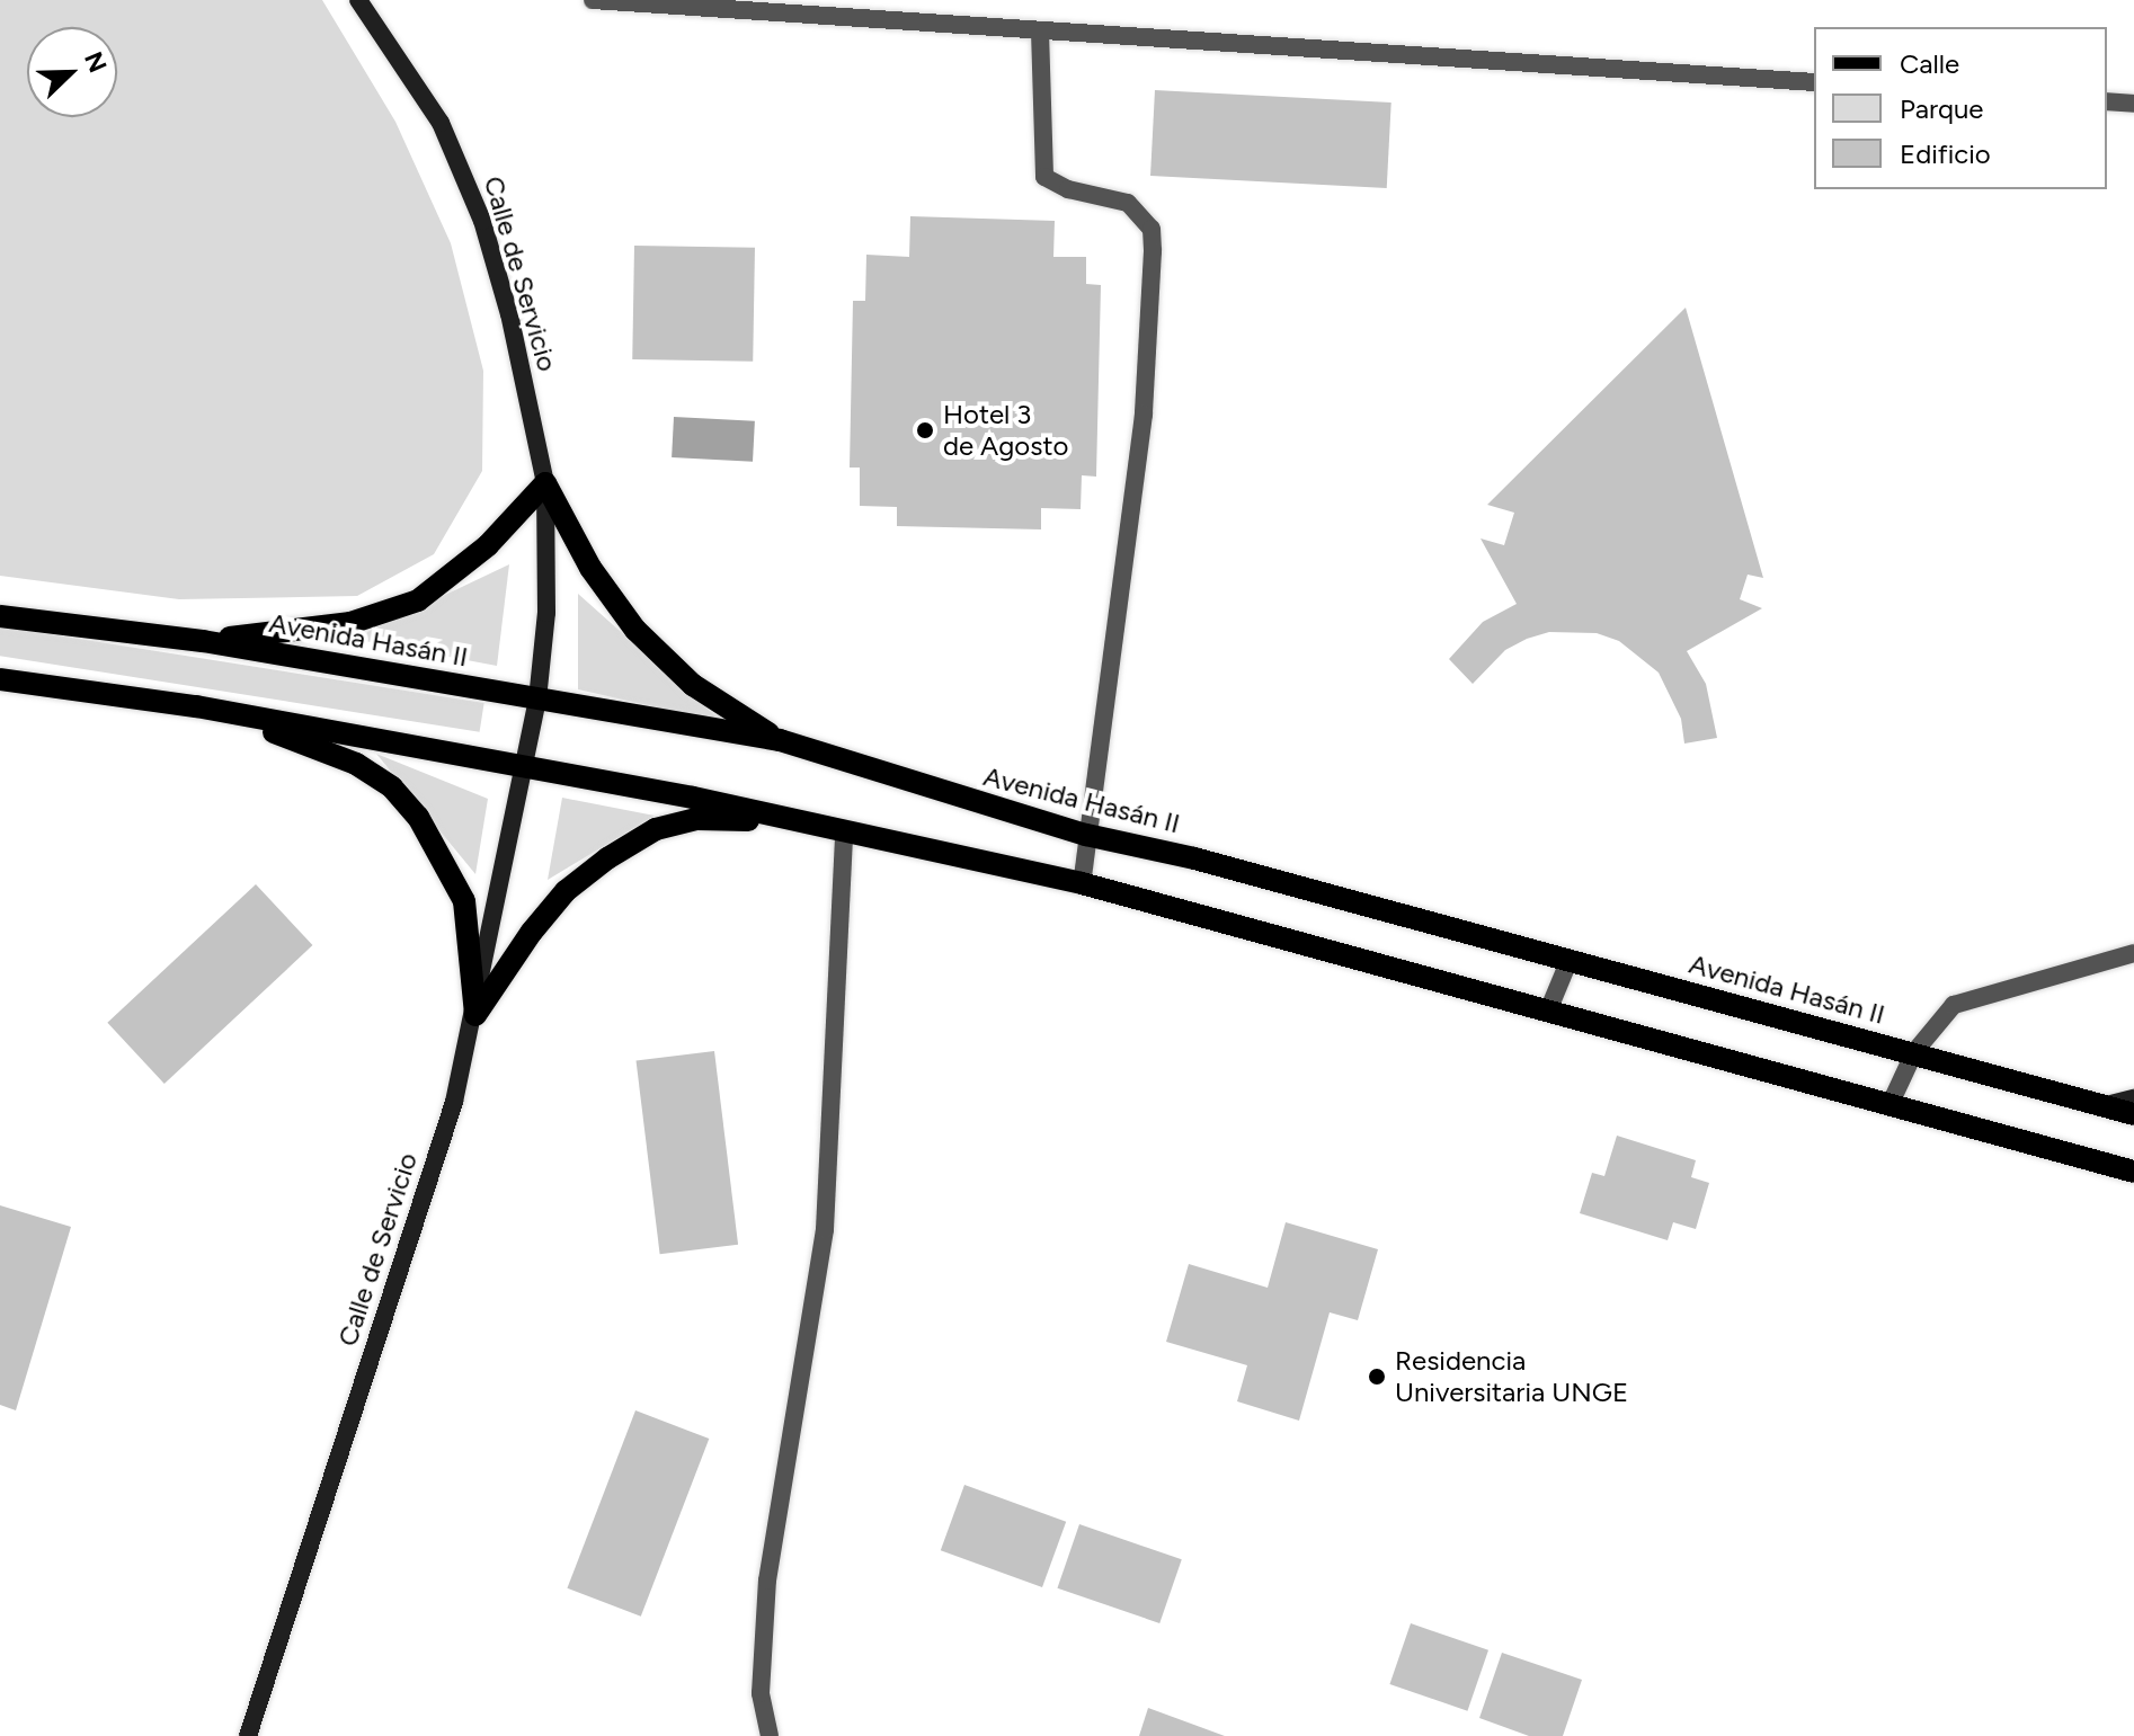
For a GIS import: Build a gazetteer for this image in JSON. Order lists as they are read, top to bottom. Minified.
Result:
{"streets":{"main road":["Avenida Hasán II"],"street":["Calle de Servicio"]},"crossings":[["Calle de Servicio","Avenida Hasán II"]],"places":["Hotel 3 de Agosto","Residencia Universitaria UNGE"],"legend":["Calle","Parque","Edificio"],"north":"top right"}
